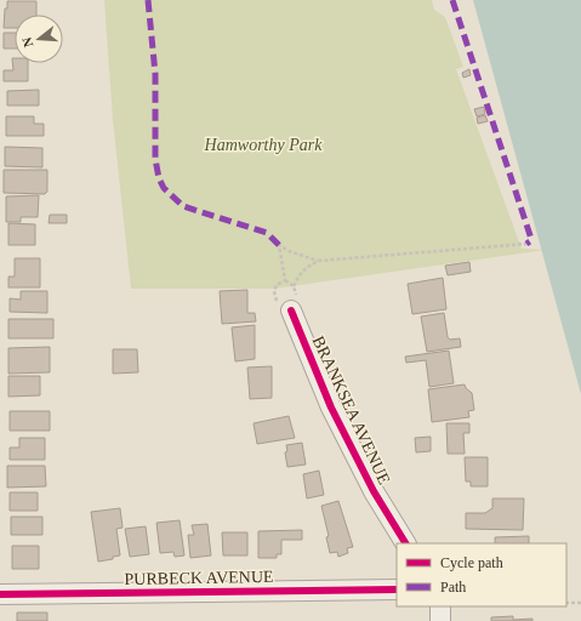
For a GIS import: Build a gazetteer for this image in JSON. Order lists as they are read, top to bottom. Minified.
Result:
{"streets":{"street":["BRANKSEA AVENUE","PURBECK AVENUE"]},"parks":["Hamworthy Park"],"legend":["Cycle path","Path"],"north":"left"}
